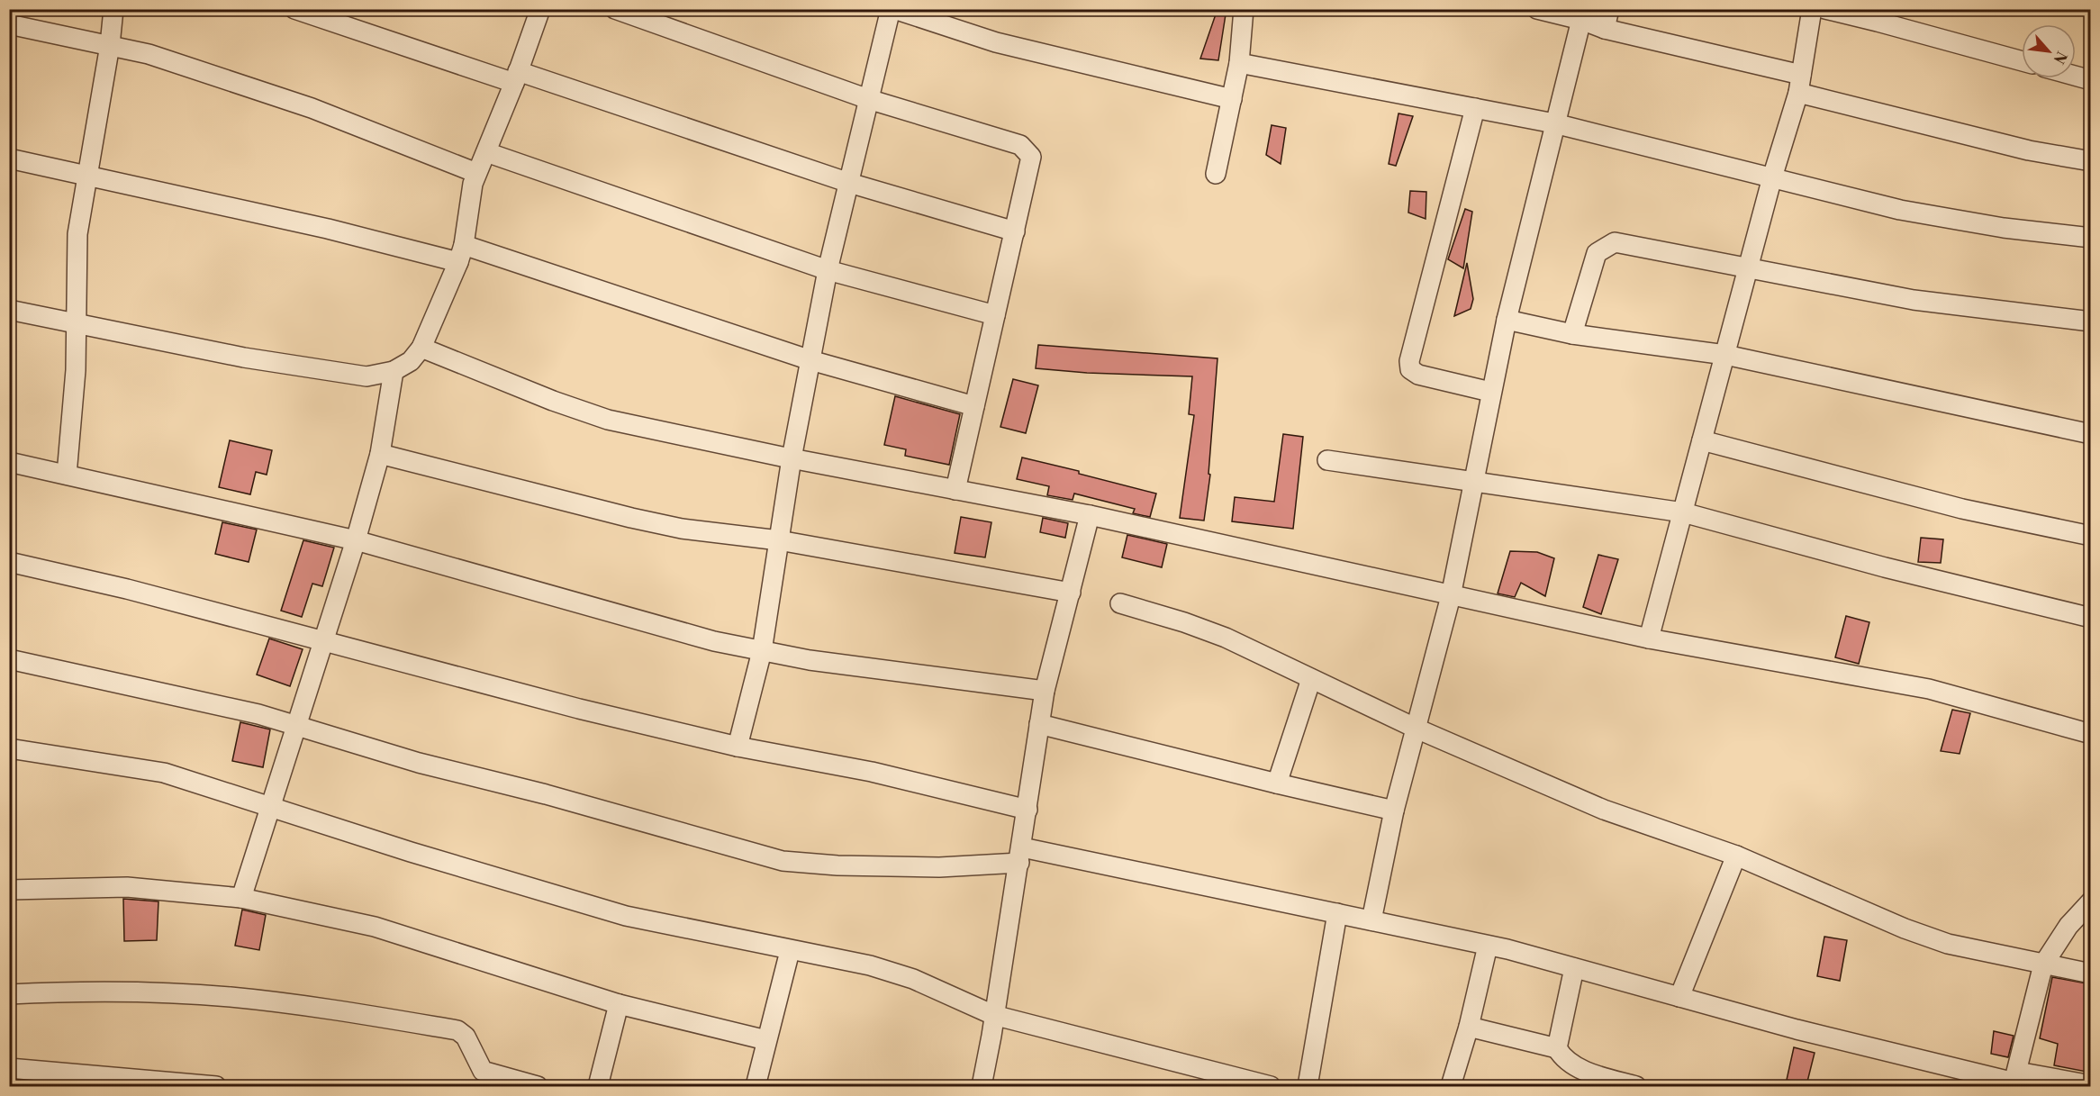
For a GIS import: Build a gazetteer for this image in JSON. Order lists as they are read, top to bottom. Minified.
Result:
{"north":"bottom right"}
